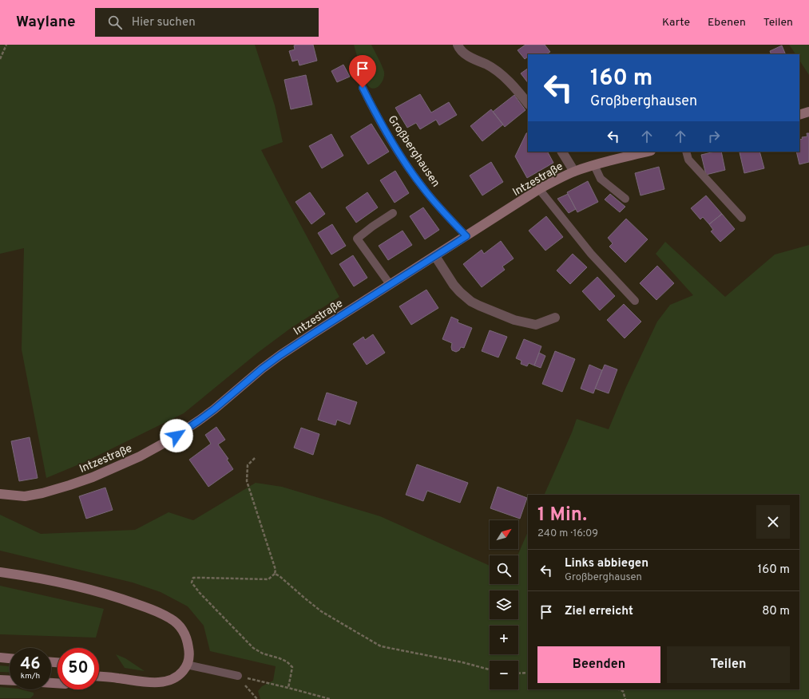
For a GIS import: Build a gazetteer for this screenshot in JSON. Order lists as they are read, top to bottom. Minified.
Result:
{"streets":{"main road":["Intzestraße"],"lane":["Großberghausen"]},"crossings":[["Großberghausen","Intzestraße"]],"north":"top right","page":{"header":"Waylane","search":"Hier suchen","nav":["Karte","Ebenen","Teilen"],"turn":["160 m","Großberghausen"],"heading":["1 Min.","240 m · 16:09"],"map_buttons":["+","−"],"list":[{"name":"Links abbiegen","note":"Großberghausen","value":"160 m"},{"name":"Ziel erreicht","value":"80 m"}],"buttons":["Beenden","Teilen"],"speed":"46 km/h","limit":"50"}}
